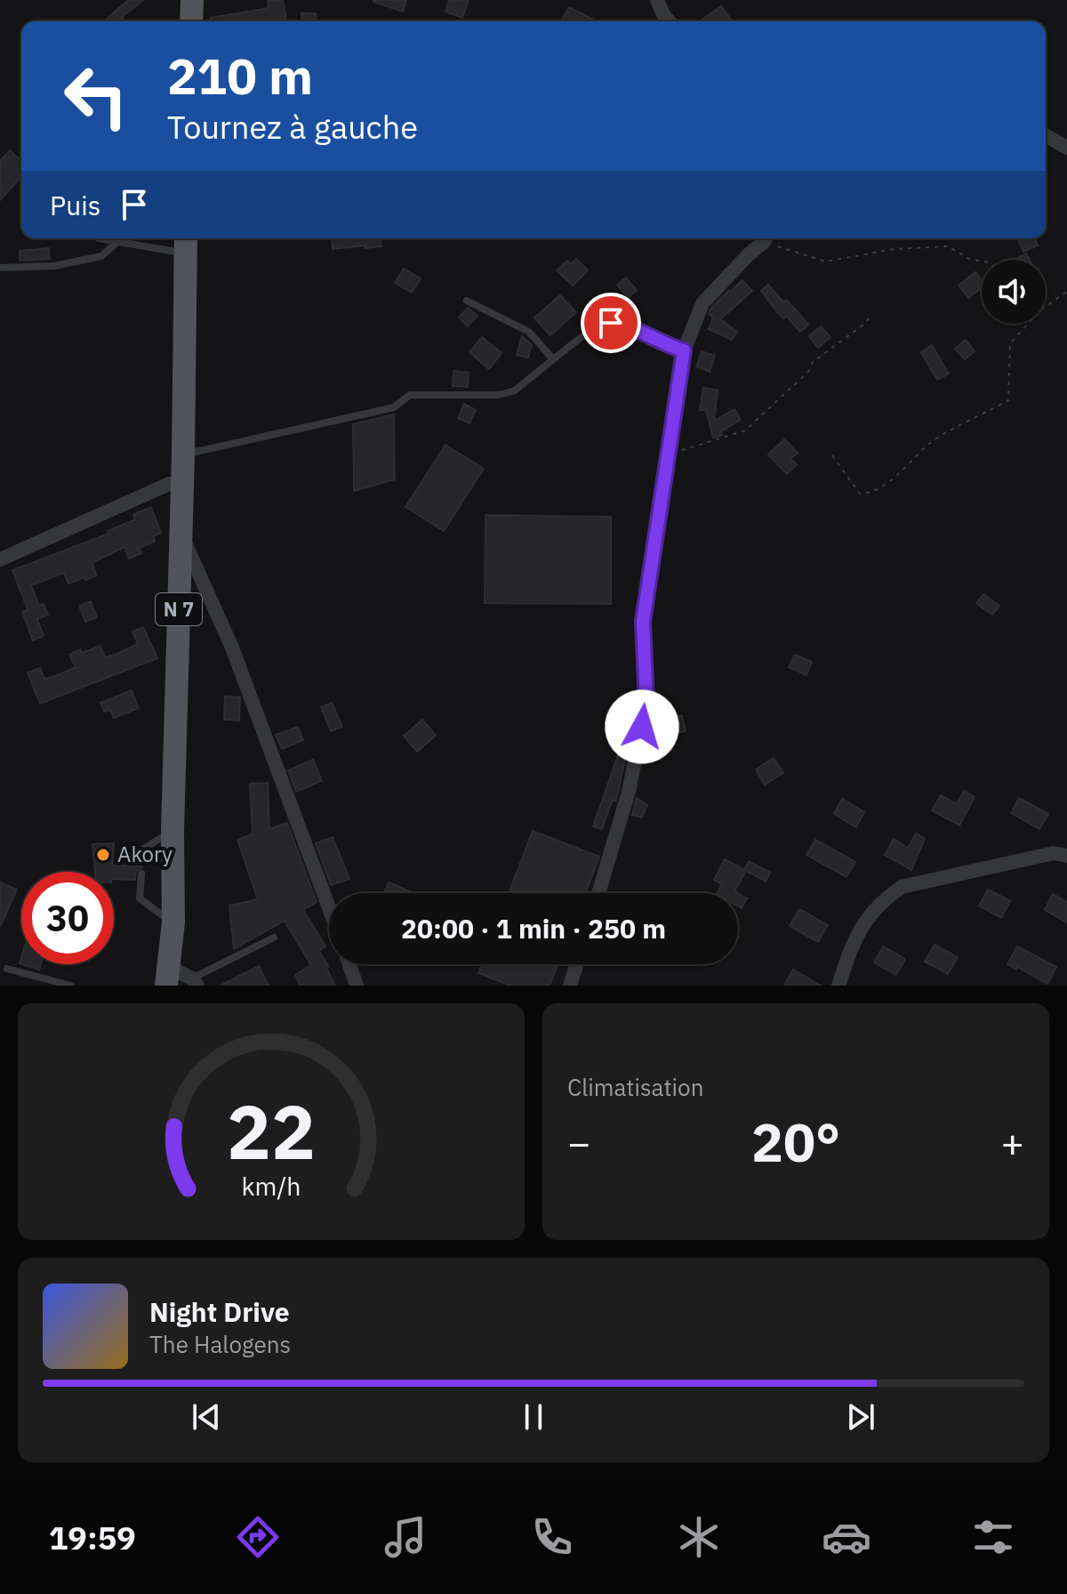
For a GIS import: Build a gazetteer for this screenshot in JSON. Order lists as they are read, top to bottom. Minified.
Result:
{"streets":{"main road":["N 7"]},"places":["Akory"],"page":{"turn":["210 m","Tournez à gauche"],"then":"Puis","limit":"30","trip":"20:00 · 1 min · 250 m","tile":"Climatisation","heat":["−","20°","+"],"song":["Night Drive","The Halogens"],"tabs":"19:59","gauge":["22","km/h"]}}
